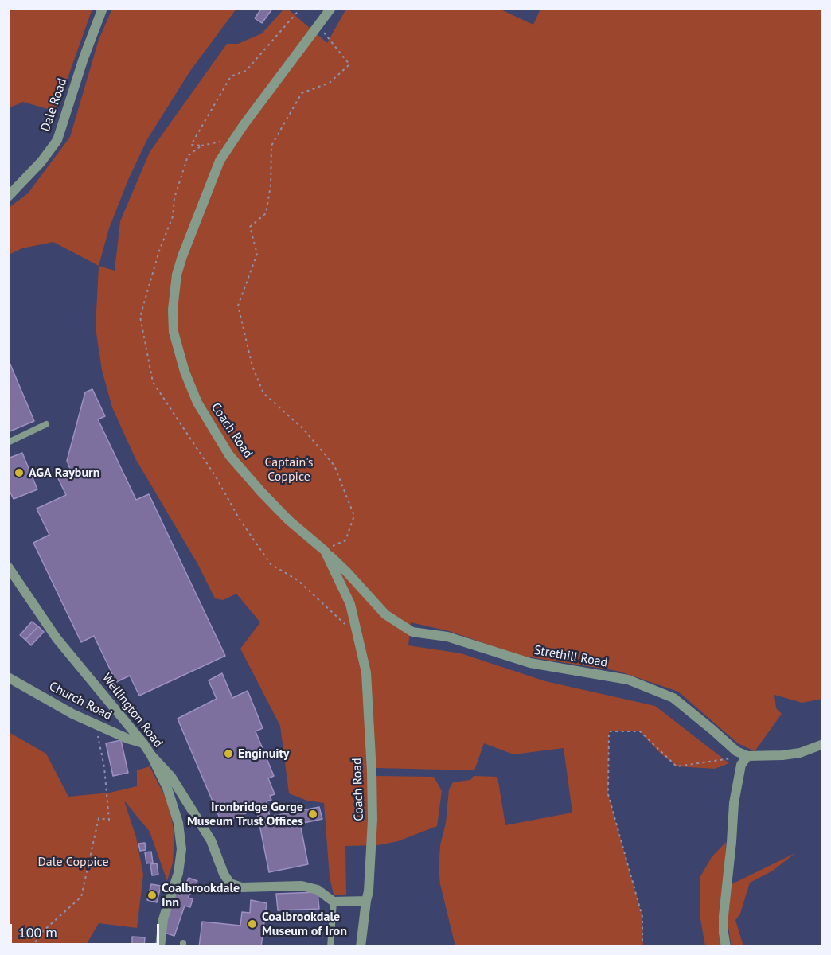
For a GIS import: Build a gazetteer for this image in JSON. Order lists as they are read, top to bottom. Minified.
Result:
{"streets":{"street":["Dale Road","Coach Road","Strethill Road","Church Road","Wellington Road"]},"crossings":[["Coach Road","Strethill Road"],["Church Road","Wellington Road"]],"parks":["Captain's Coppice","Dale Coppice"],"places":["AGA Rayburn","Enginuity","Ironbridge Gorge Museum Trust Offices","Coalbrookdale Inn","Coalbrookdale Museum of Iron"],"scale_bar":"100 m"}
